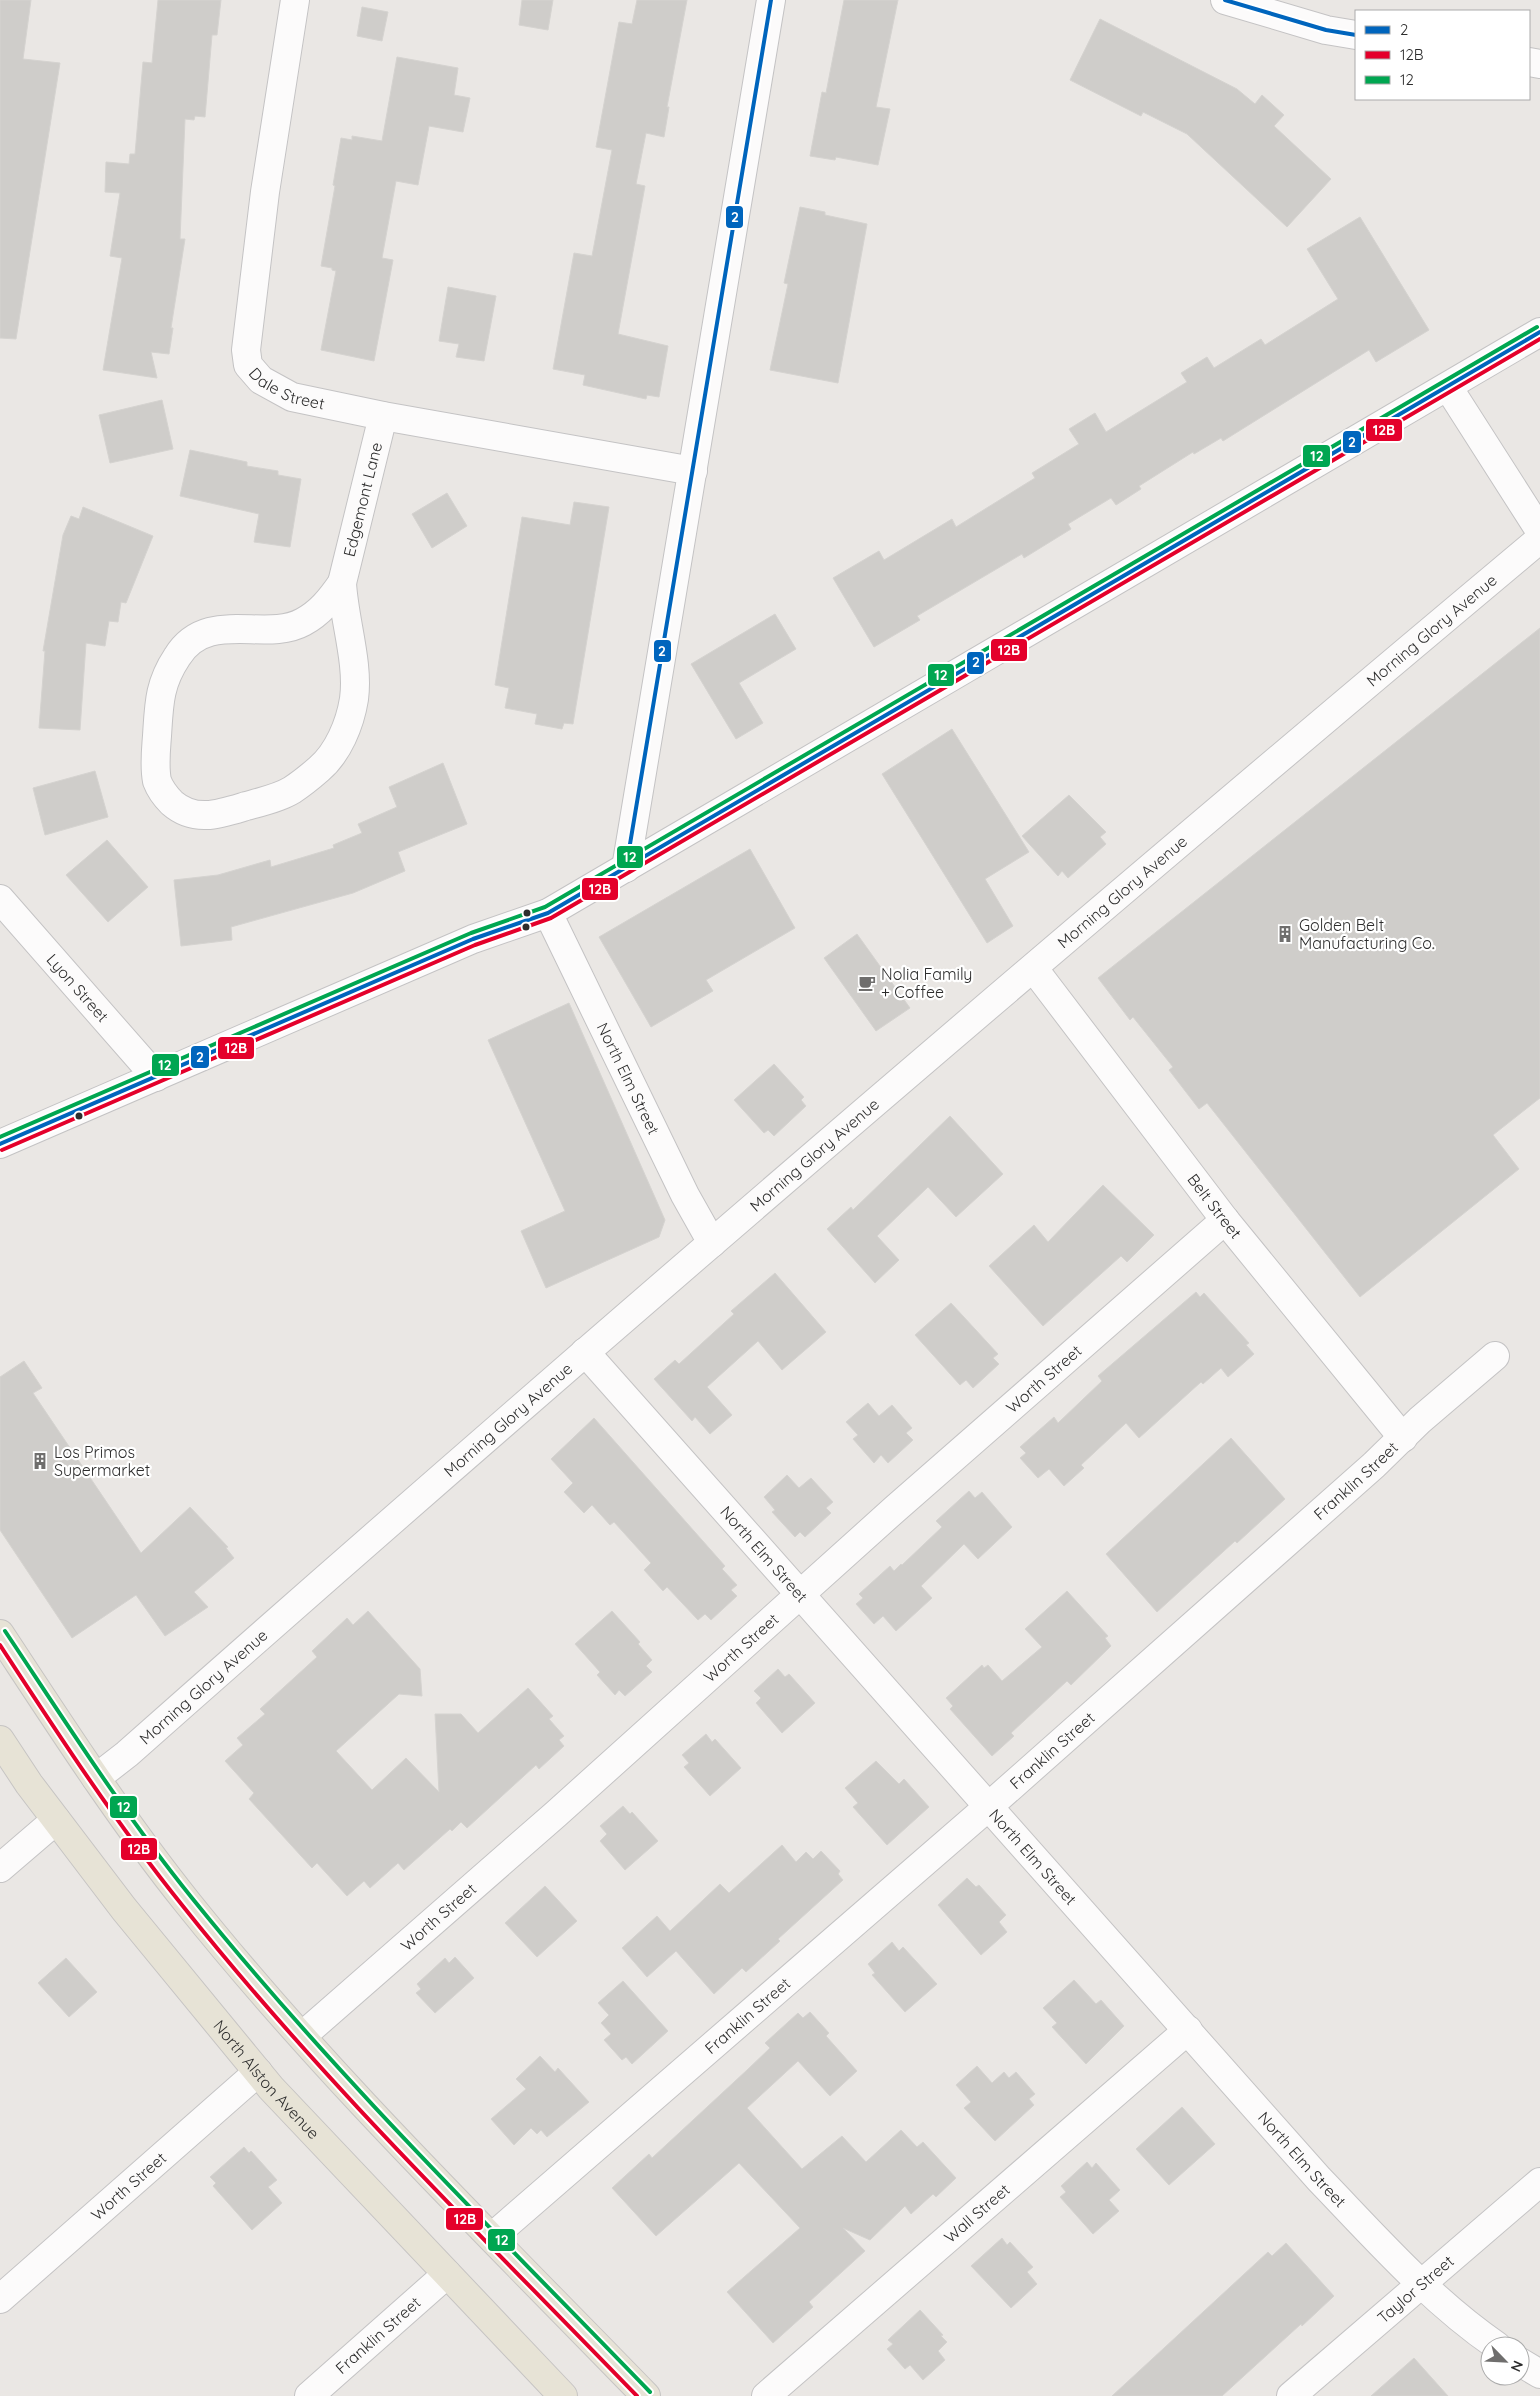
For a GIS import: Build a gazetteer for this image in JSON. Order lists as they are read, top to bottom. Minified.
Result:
{"streets":{"main road":["North Alston Avenue"],"street":["Dale Street","Edgemont Lane","Morning Glory Avenue","Lyon Street","North Elm Street","Belt Street","Worth Street","Franklin Street","Wall Street","Taylor Street"]},"crossings":[["Dale Street","Edgemont Lane"],["Morning Glory Avenue","North Elm Street"],["Morning Glory Avenue","Belt Street"],["North Elm Street","Worth Street"],["North Elm Street","Franklin Street"],["North Elm Street","Wall Street"],["North Elm Street","Taylor Street"],["Belt Street","Worth Street"],["Belt Street","Franklin Street"],["Worth Street","North Alston Avenue"],["Franklin Street","North Alston Avenue"]],"places":{"building":["Golden Belt Manufacturing Co.","Los Primos Supermarket"],"cafe":["Nolia Family + Coffee"]},"lines":["transit line 2","transit line 12","transit line 12B"],"legend":["2","12B","12"],"north":"bottom right"}
